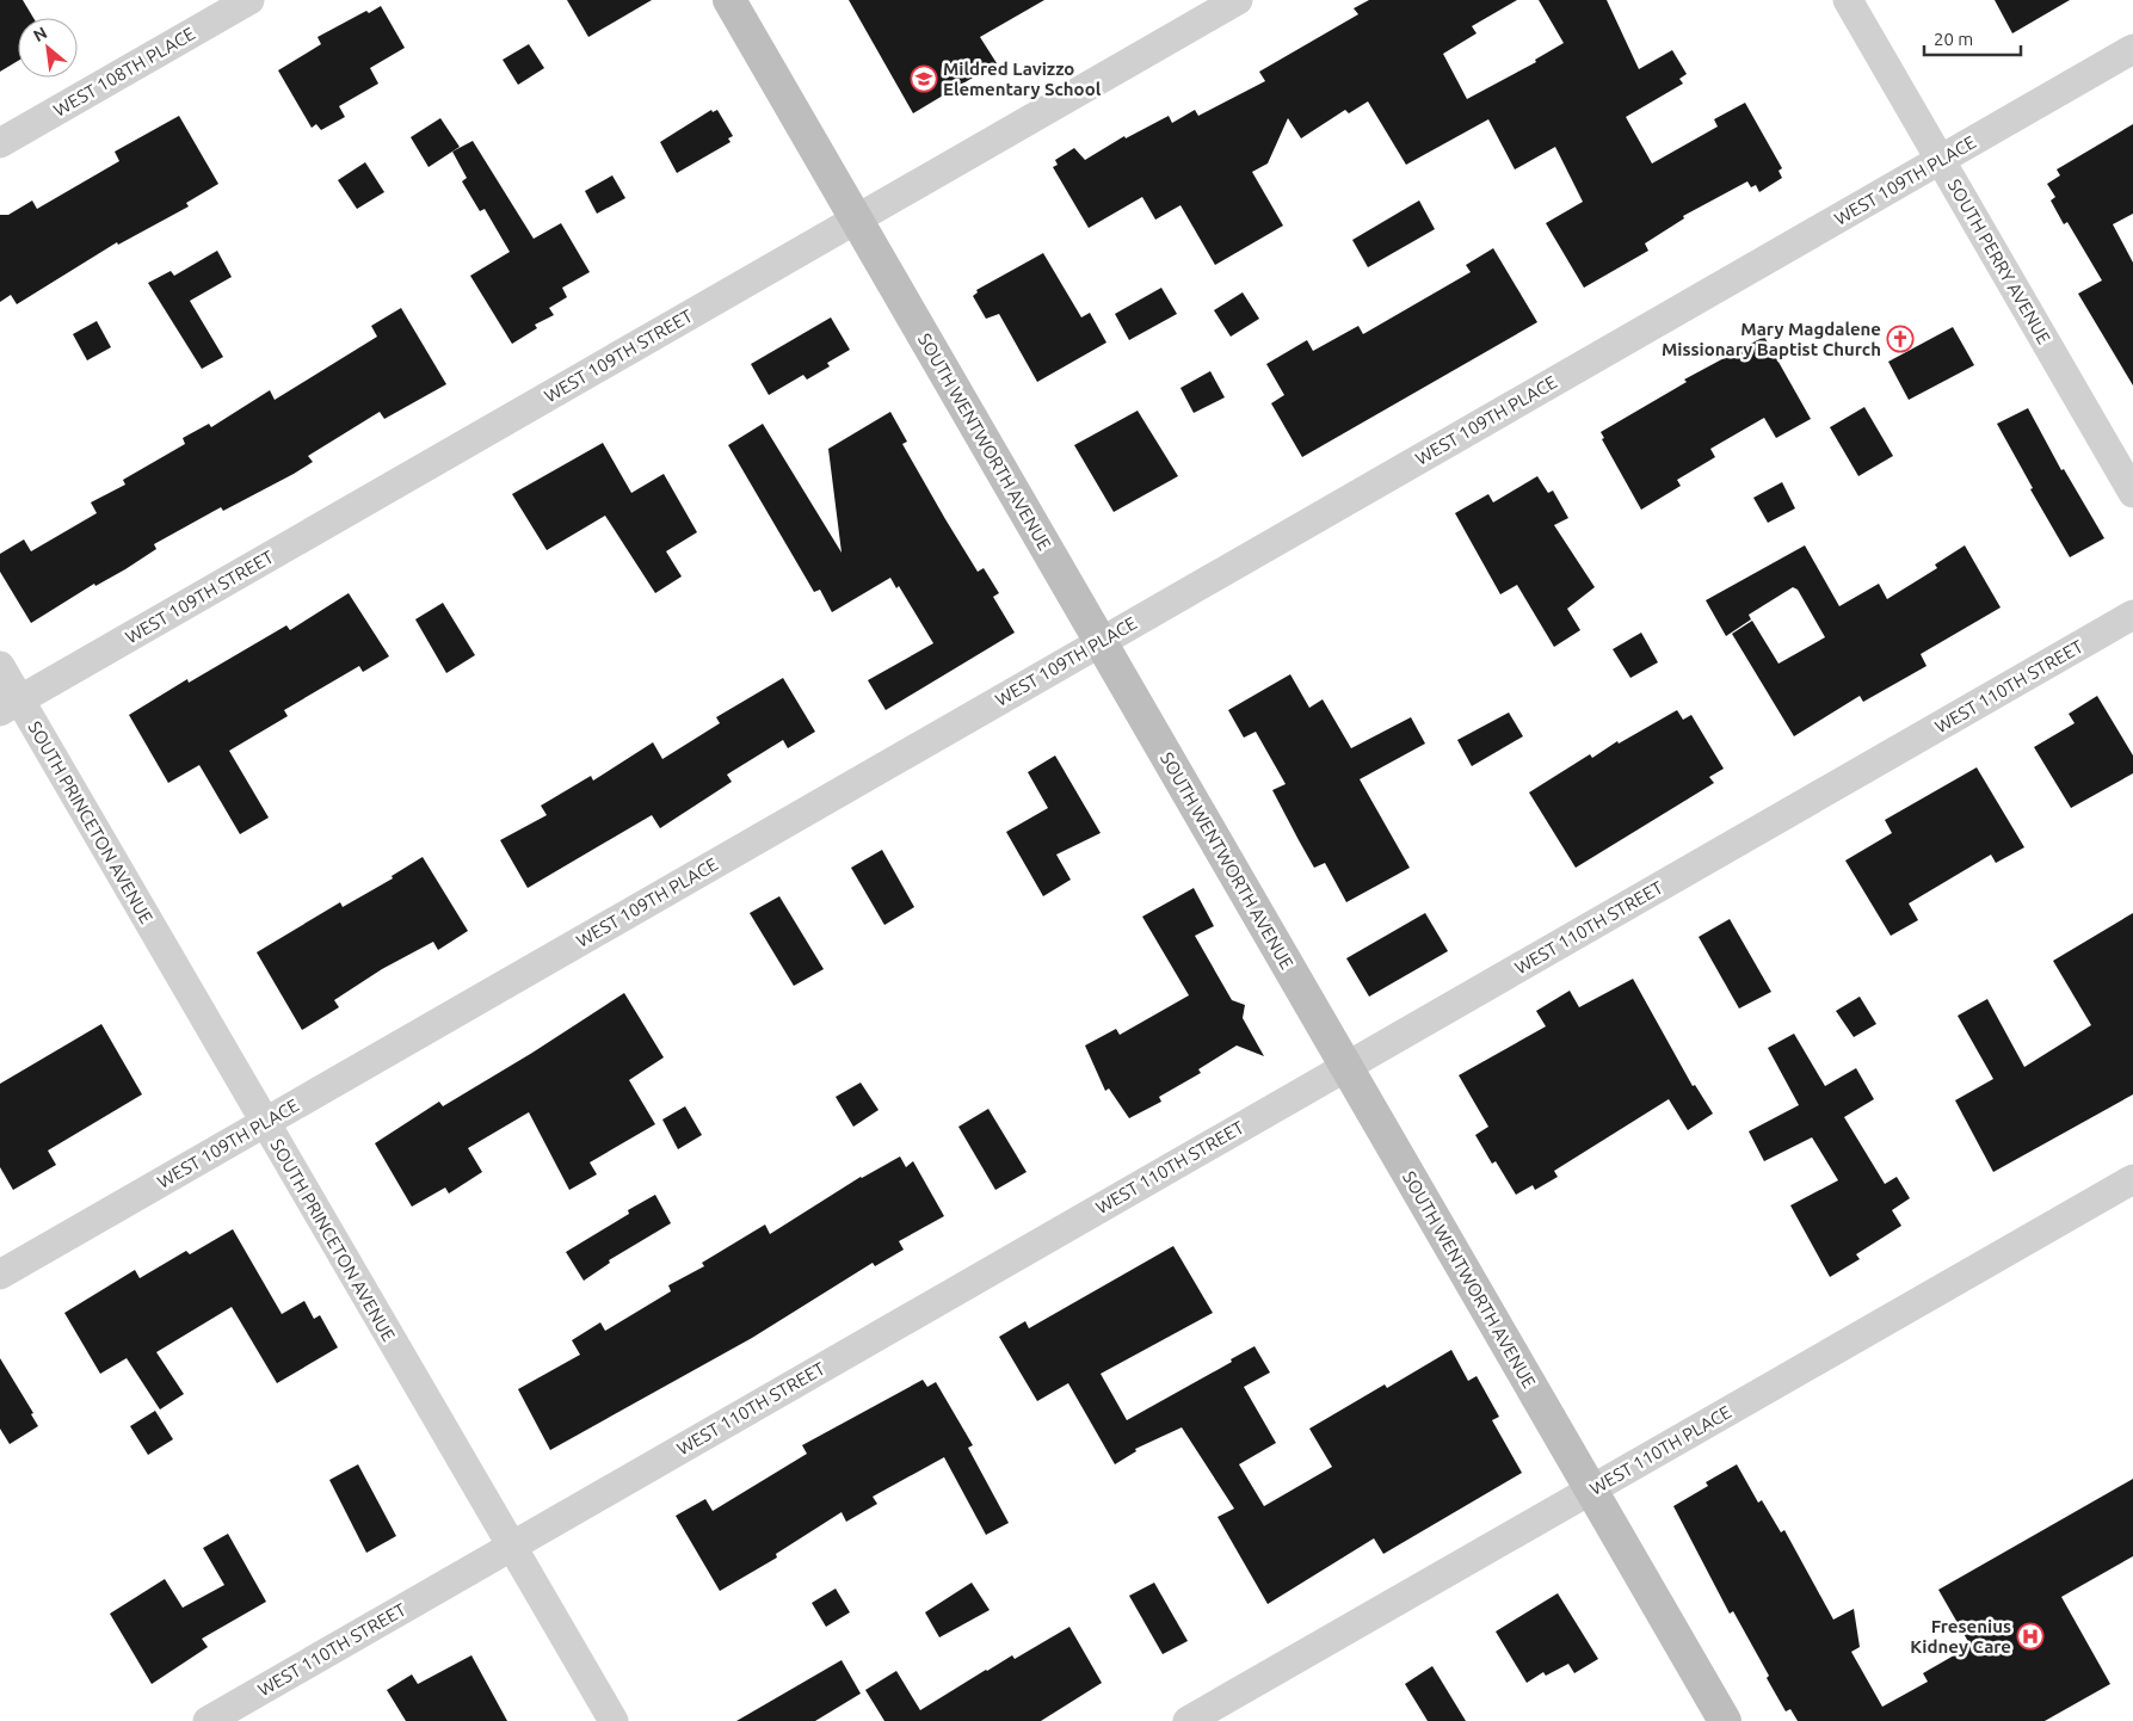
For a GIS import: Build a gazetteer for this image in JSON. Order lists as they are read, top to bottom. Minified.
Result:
{"streets":{"street":["WEST 108TH PLACE","WEST 109TH PLACE","SOUTH PERRY AVENUE","WEST 109TH STREET","SOUTH WENTWORTH AVENUE","WEST 110TH STREET","SOUTH PRINCETON AVENUE","WEST 110TH PLACE"]},"crossings":[["WEST 109TH PLACE","SOUTH PERRY AVENUE"],["WEST 109TH PLACE","SOUTH WENTWORTH AVENUE"],["WEST 109TH PLACE","SOUTH PRINCETON AVENUE"],["WEST 109TH STREET","SOUTH WENTWORTH AVENUE"],["WEST 109TH STREET","SOUTH PRINCETON AVENUE"],["SOUTH WENTWORTH AVENUE","WEST 110TH STREET"],["SOUTH WENTWORTH AVENUE","WEST 110TH PLACE"],["WEST 110TH STREET","SOUTH PRINCETON AVENUE"]],"places":{"school or university":["Mildred Lavizzo Elementary School"],"church":["Mary Magdalene Missionary Baptist Church"],"hospital":["Fresenius Kidney Care"]},"scale_bar":"20 m","north":"top left"}
